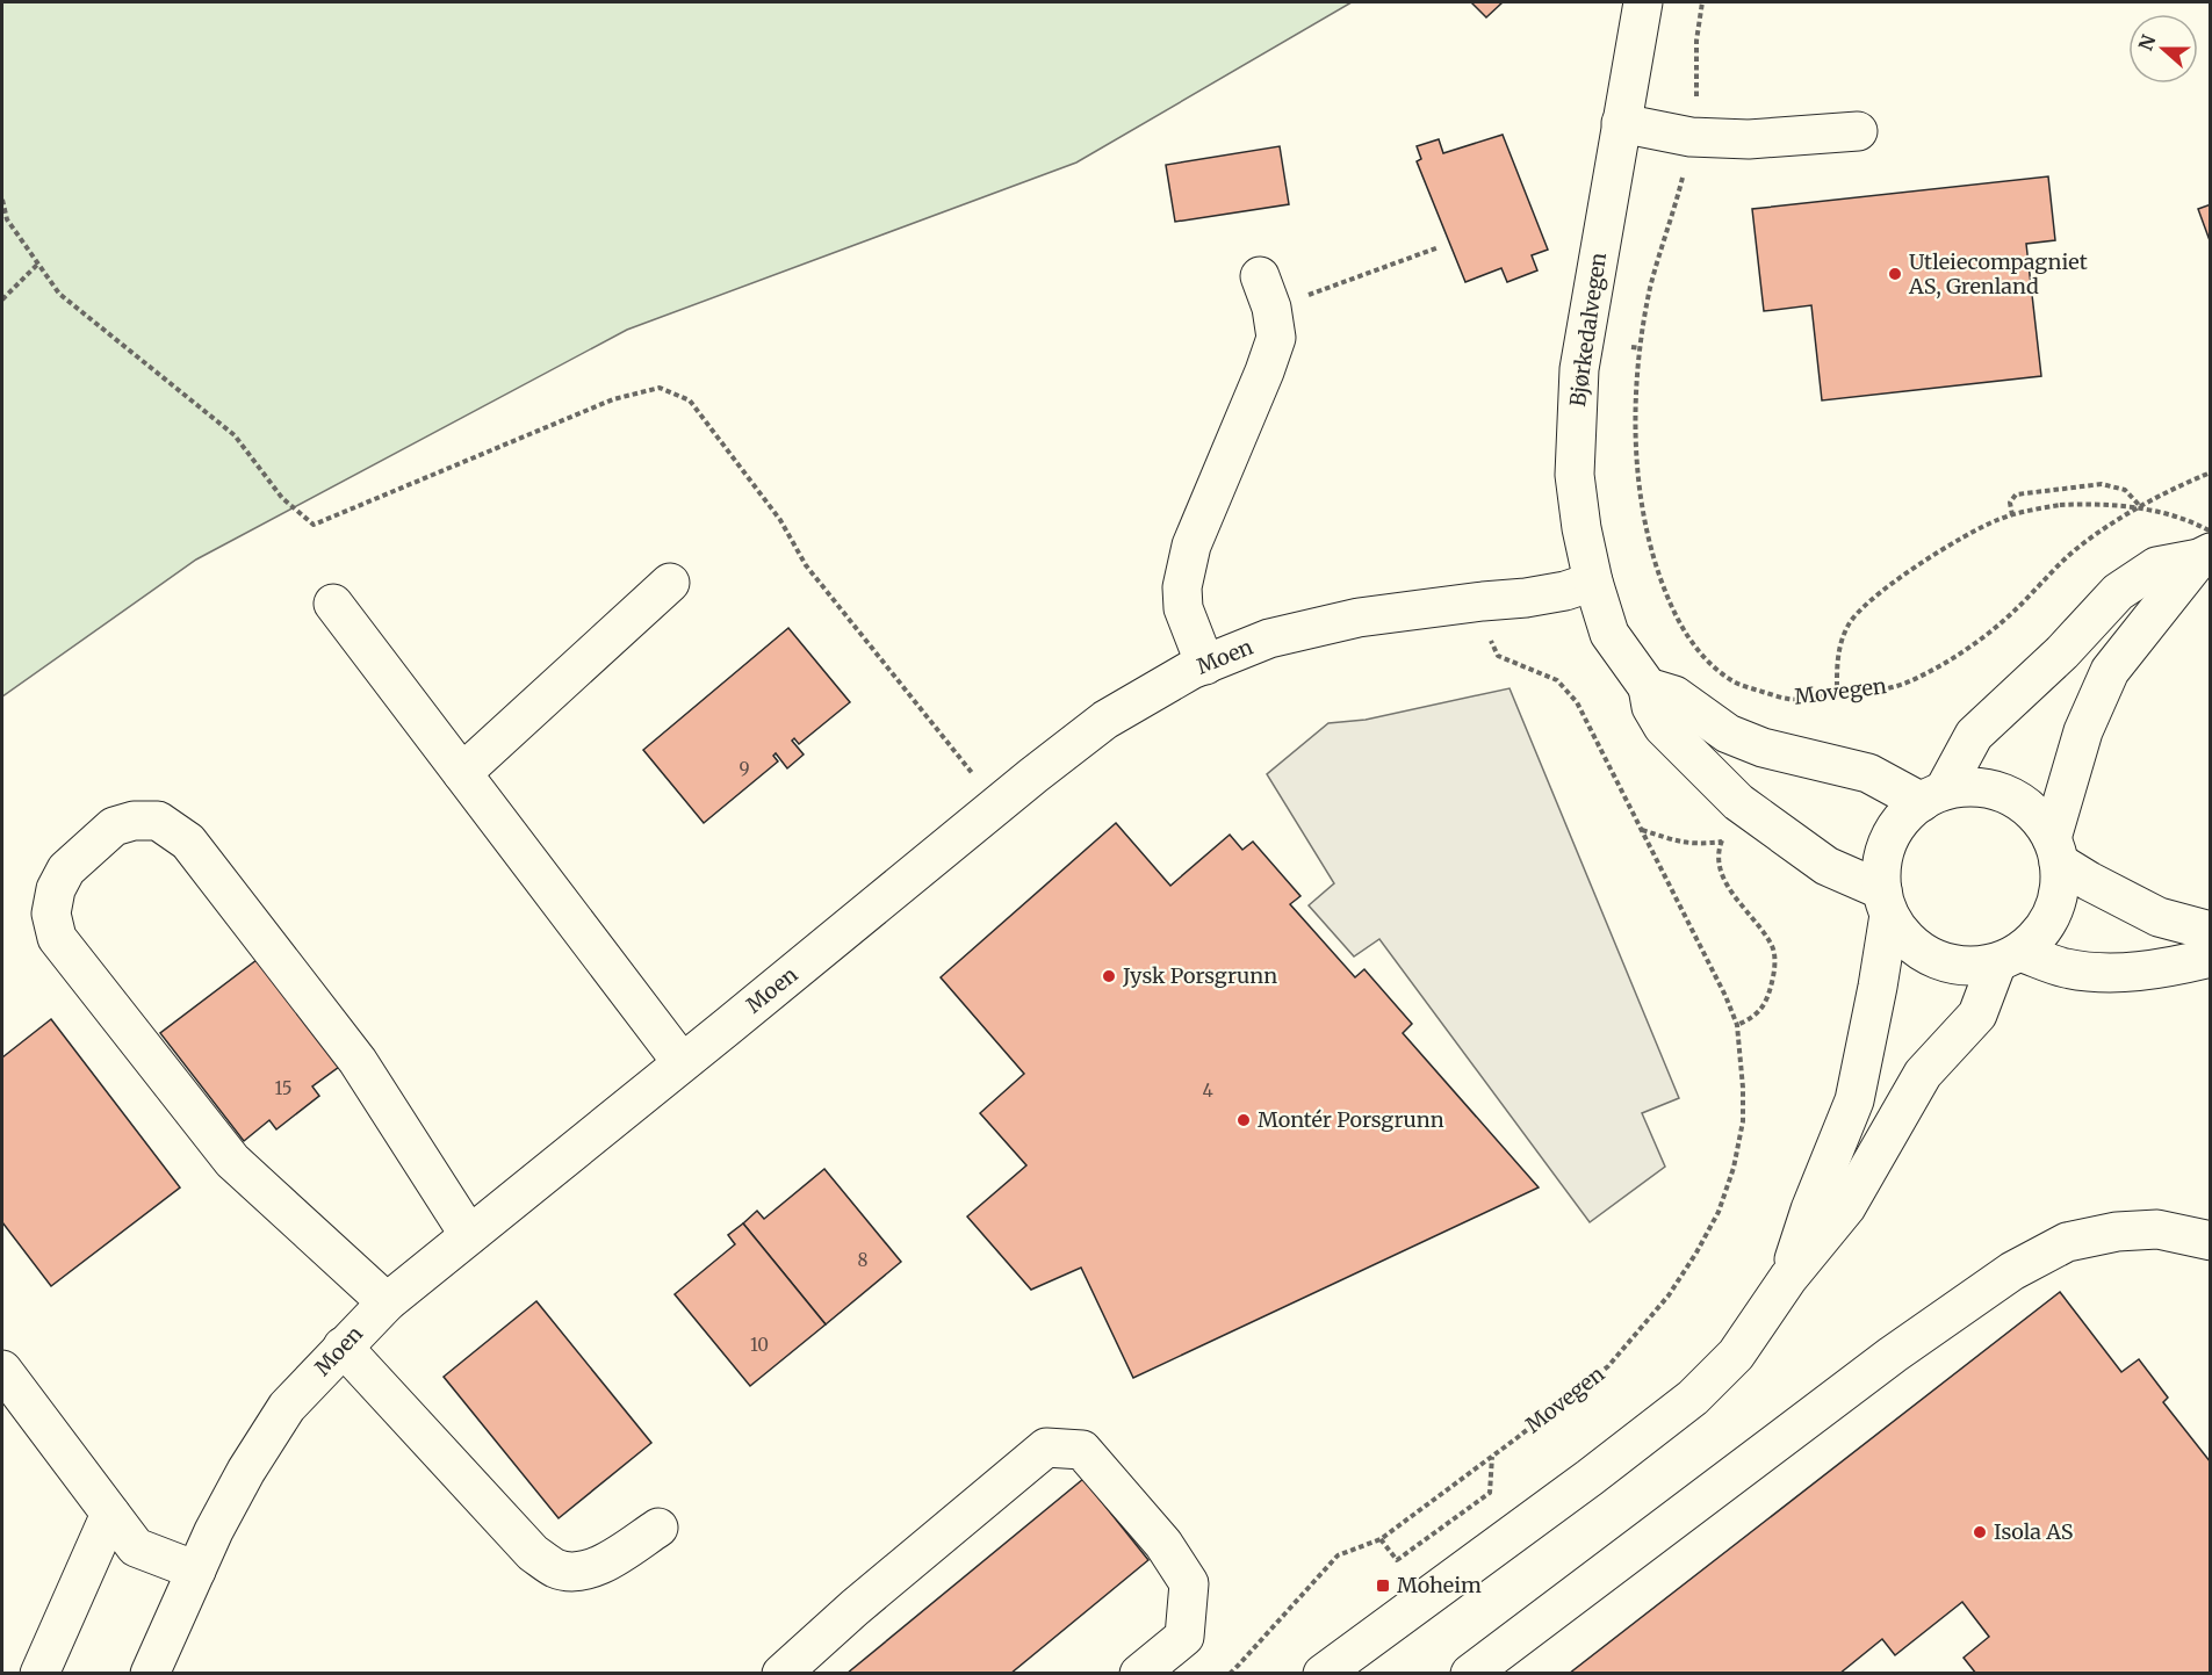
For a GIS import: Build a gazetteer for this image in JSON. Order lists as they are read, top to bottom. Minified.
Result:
{"streets":{"main road":["Bjørkedalvegen","Moen"],"path":["Movegen"]},"crossings":[["Bjørkedalvegen","Moen"]],"places":{"other":["Utleiecompagniet AS, Grenland","Jysk Porsgrunn","Montér Porsgrunn","Isola AS"],"transit":["Moheim"]},"house_numbers":["9","15","4","8","10"],"north":"left"}
